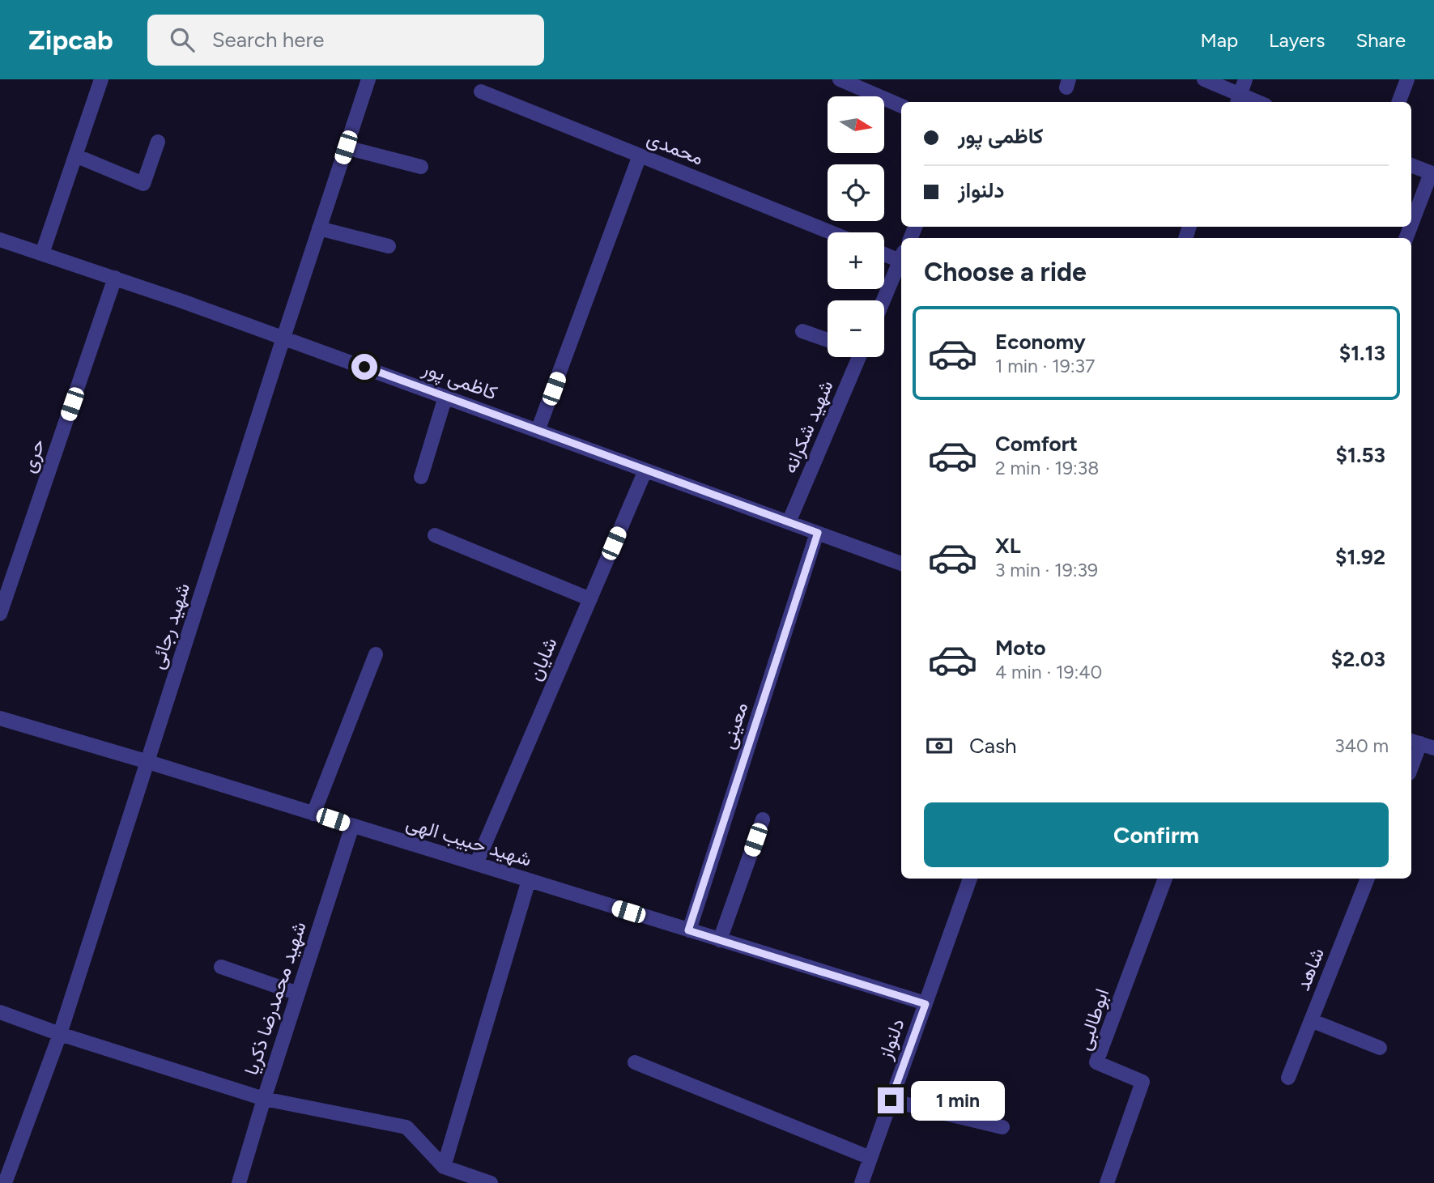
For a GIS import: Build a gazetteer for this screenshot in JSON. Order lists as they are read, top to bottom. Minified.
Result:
{"streets":{"street":["محمدی","کاظمی پور","شهید شکرانه","حری","شهید رجائی","شایان","معینی","شهید حبیب الهی","شاهد","شهید محمدرضا ذکریا","ابوطالبی","دلنواز"]},"crossings":[["کاظمی پور","شهید شکرانه"],["کاظمی پور","حری"],["کاظمی پور","شهید رجائی"],["کاظمی پور","شایان"],["کاظمی پور","معینی"],["شهید رجائی","شهید حبیب الهی"],["شایان","شهید حبیب الهی"],["معینی","شهید حبیب الهی"],["شهید حبیب الهی","شهید محمدرضا ذکریا"],["شهید حبیب الهی","دلنواز"]],"north":"right","page":{"header":"Zipcab","search":"Search here","nav":["Map","Layers","Share"],"map_buttons":["+","−"],"banner":["کاظمی پور","دلنواز"],"heading":"Choose a ride","list":[{"name":"Economy","note":"1 min · 19:37","value":"$1.13"},{"name":"Comfort","note":"2 min · 19:38","value":"$1.53"},{"name":"XL","note":"3 min · 19:39","value":"$1.92"},{"name":"Moto","note":"4 min · 19:40","value":"$2.03"}],"pay":["Cash","340 m"],"buttons":"Confirm","bubble":"1 min"}}
